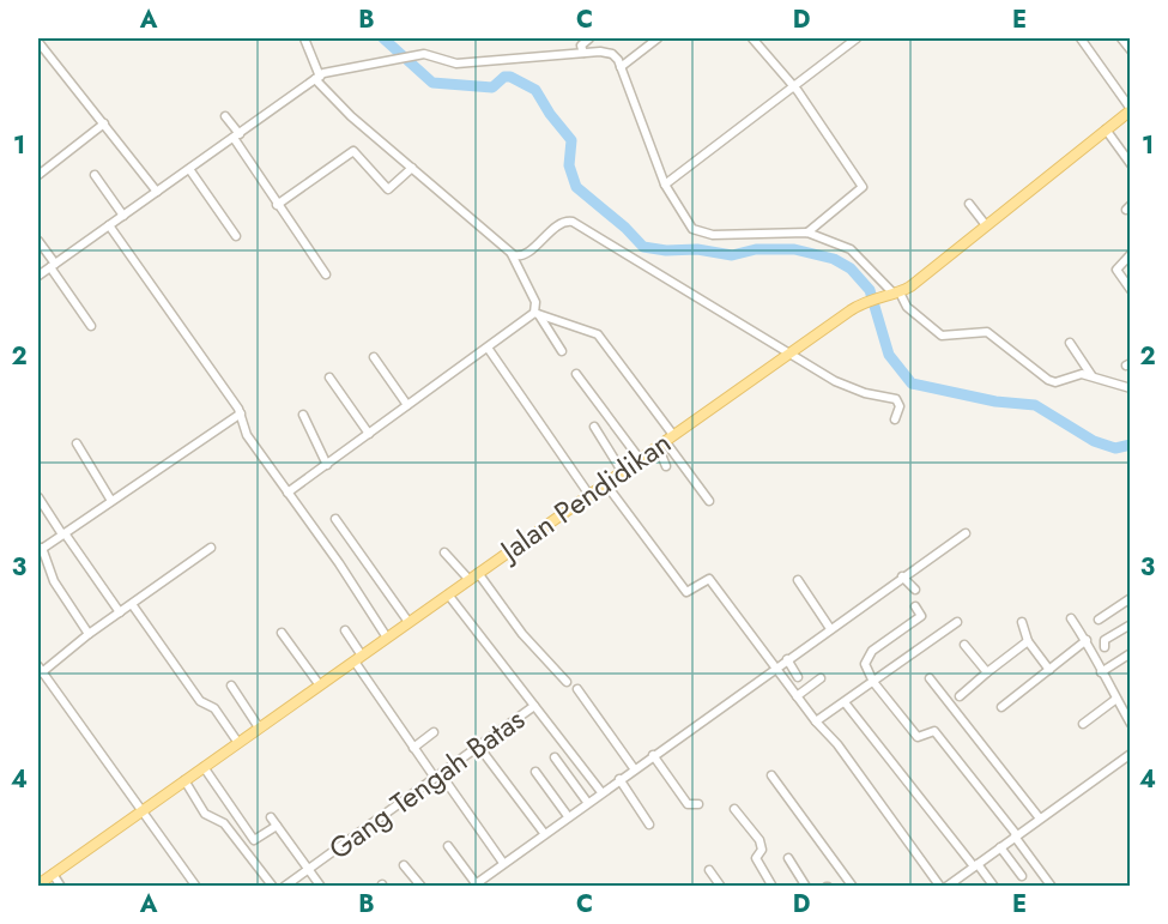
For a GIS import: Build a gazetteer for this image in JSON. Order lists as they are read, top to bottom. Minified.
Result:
{"streets":{"main road":["Jalan Pendidikan"],"street":["Gang Tengah Batas"]},"grid":{"columns":["A","B","C","D","E"],"rows":["1","2","3","4"]}}
